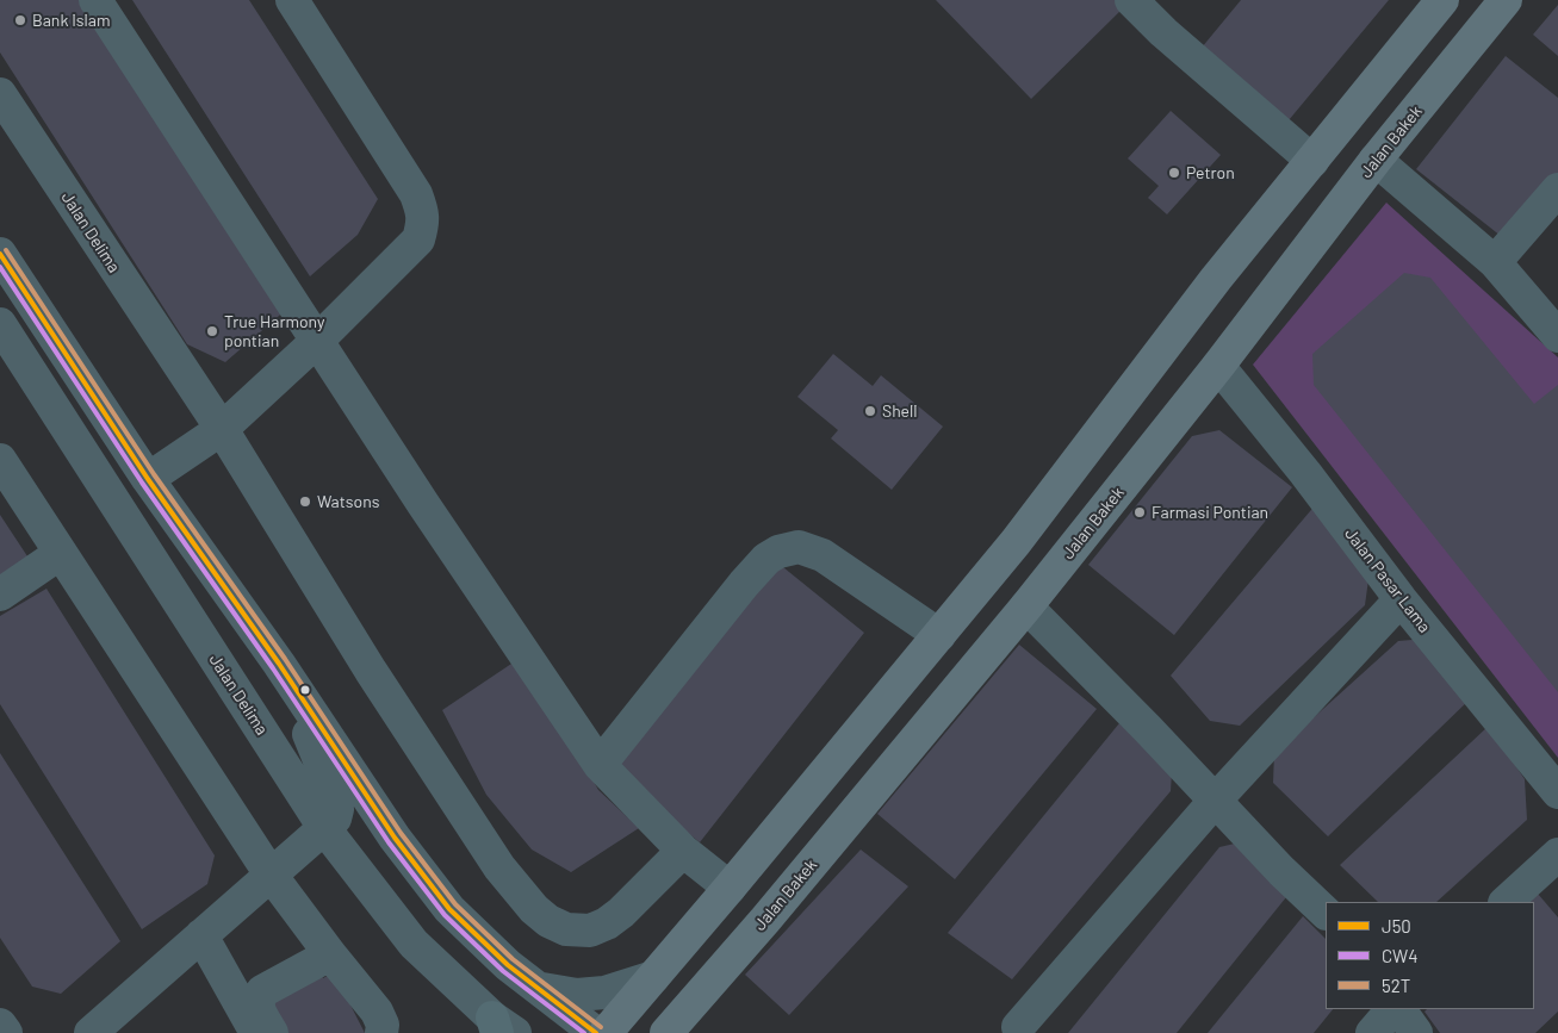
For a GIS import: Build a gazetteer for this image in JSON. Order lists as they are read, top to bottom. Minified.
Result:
{"streets":{"highway":["Jalan Bakek"],"street":["Jalan Delima","Jalan Pasar Lama"]},"crossings":[["Jalan Bakek","Jalan Pasar Lama"]],"places":["Bank Islam","Petron","True Harmony pontian","Shell","Watsons","Farmasi Pontian"],"lines":["transit line 52T","transit line J50","transit line CW4"],"legend":["J50","CW4","52T"]}
